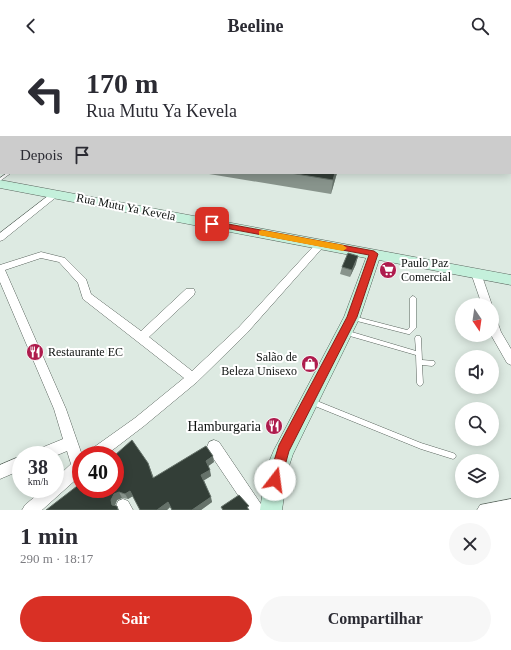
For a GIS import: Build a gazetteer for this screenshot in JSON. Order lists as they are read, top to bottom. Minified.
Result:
{"streets":{"main road":["Rua Mutu Ya Kevela"]},"places":{"supermarket":["Paulo Paz Comercial"],"restaurant":["Restaurante EC","Hamburgaria"],"shop":["Salão de Beleza Unisexo"]},"north":"bottom","page":{"header":"Beeline","turn":["170 m","Rua Mutu Ya Kevela"],"then":"Depois","speed":"38 km/h","limit":"40","heading":["1 min","290 m · 18:17"],"buttons":["Sair","Compartilhar"]}}
